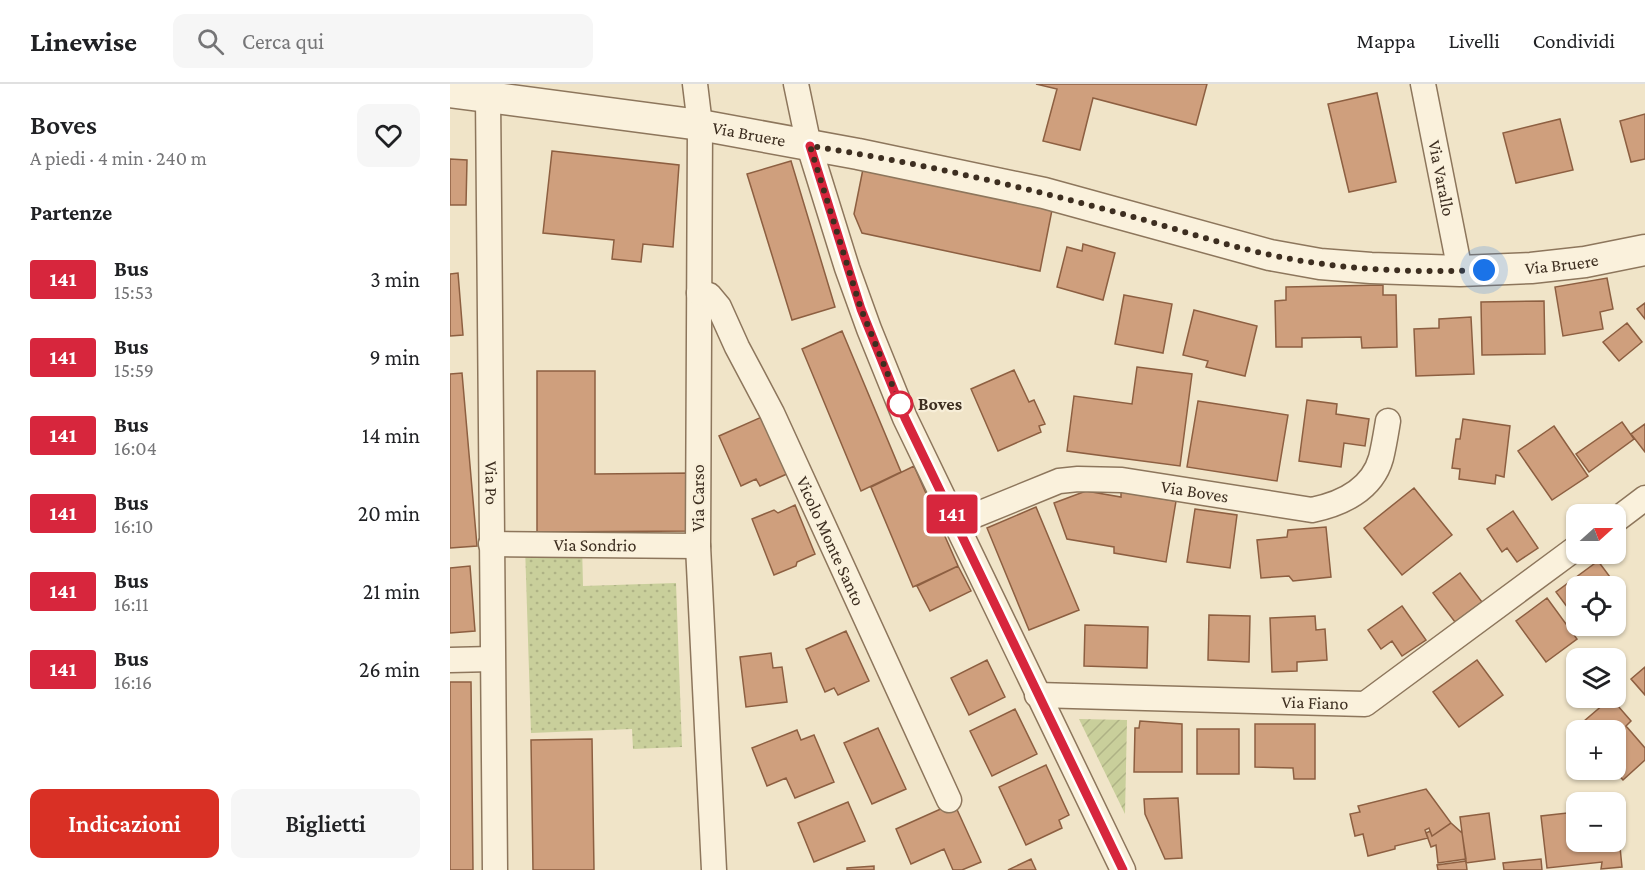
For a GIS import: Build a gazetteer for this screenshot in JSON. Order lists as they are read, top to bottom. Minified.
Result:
{"streets":{"street":["Via Bruere","Via Varallo","Via Po","Via Boves","Via Carso","Vicolo Monte Santo","Via Sondrio","Via Fiano"]},"crossings":[["Via Bruere","Via Varallo"],["Via Bruere","Via Po"],["Via Bruere","Via Carso"],["Via Po","Via Sondrio"],["Via Carso","Vicolo Monte Santo"],["Via Carso","Via Sondrio"]],"places":["Boves"],"lines":["bus line 141"],"north":"right","page":{"header":"Linewise","search":"Cerca qui","nav":["Mappa","Livelli","Condividi"],"heading":[["Boves","A piedi · 4 min · 240 m"],"Partenze"],"on_map":"141","list":[{"mark":"141","name":"Bus","note":"15:53","value":"3 min"},{"mark":"141","name":"Bus","note":"15:59","value":"9 min"},{"mark":"141","name":"Bus","note":"16:04","value":"14 min"},{"mark":"141","name":"Bus","note":"16:10","value":"20 min"},{"mark":"141","name":"Bus","note":"16:11","value":"21 min"},{"mark":"141","name":"Bus","note":"16:16","value":"26 min"}],"map_buttons":["+","−"],"buttons":["Indicazioni","Biglietti"]}}
